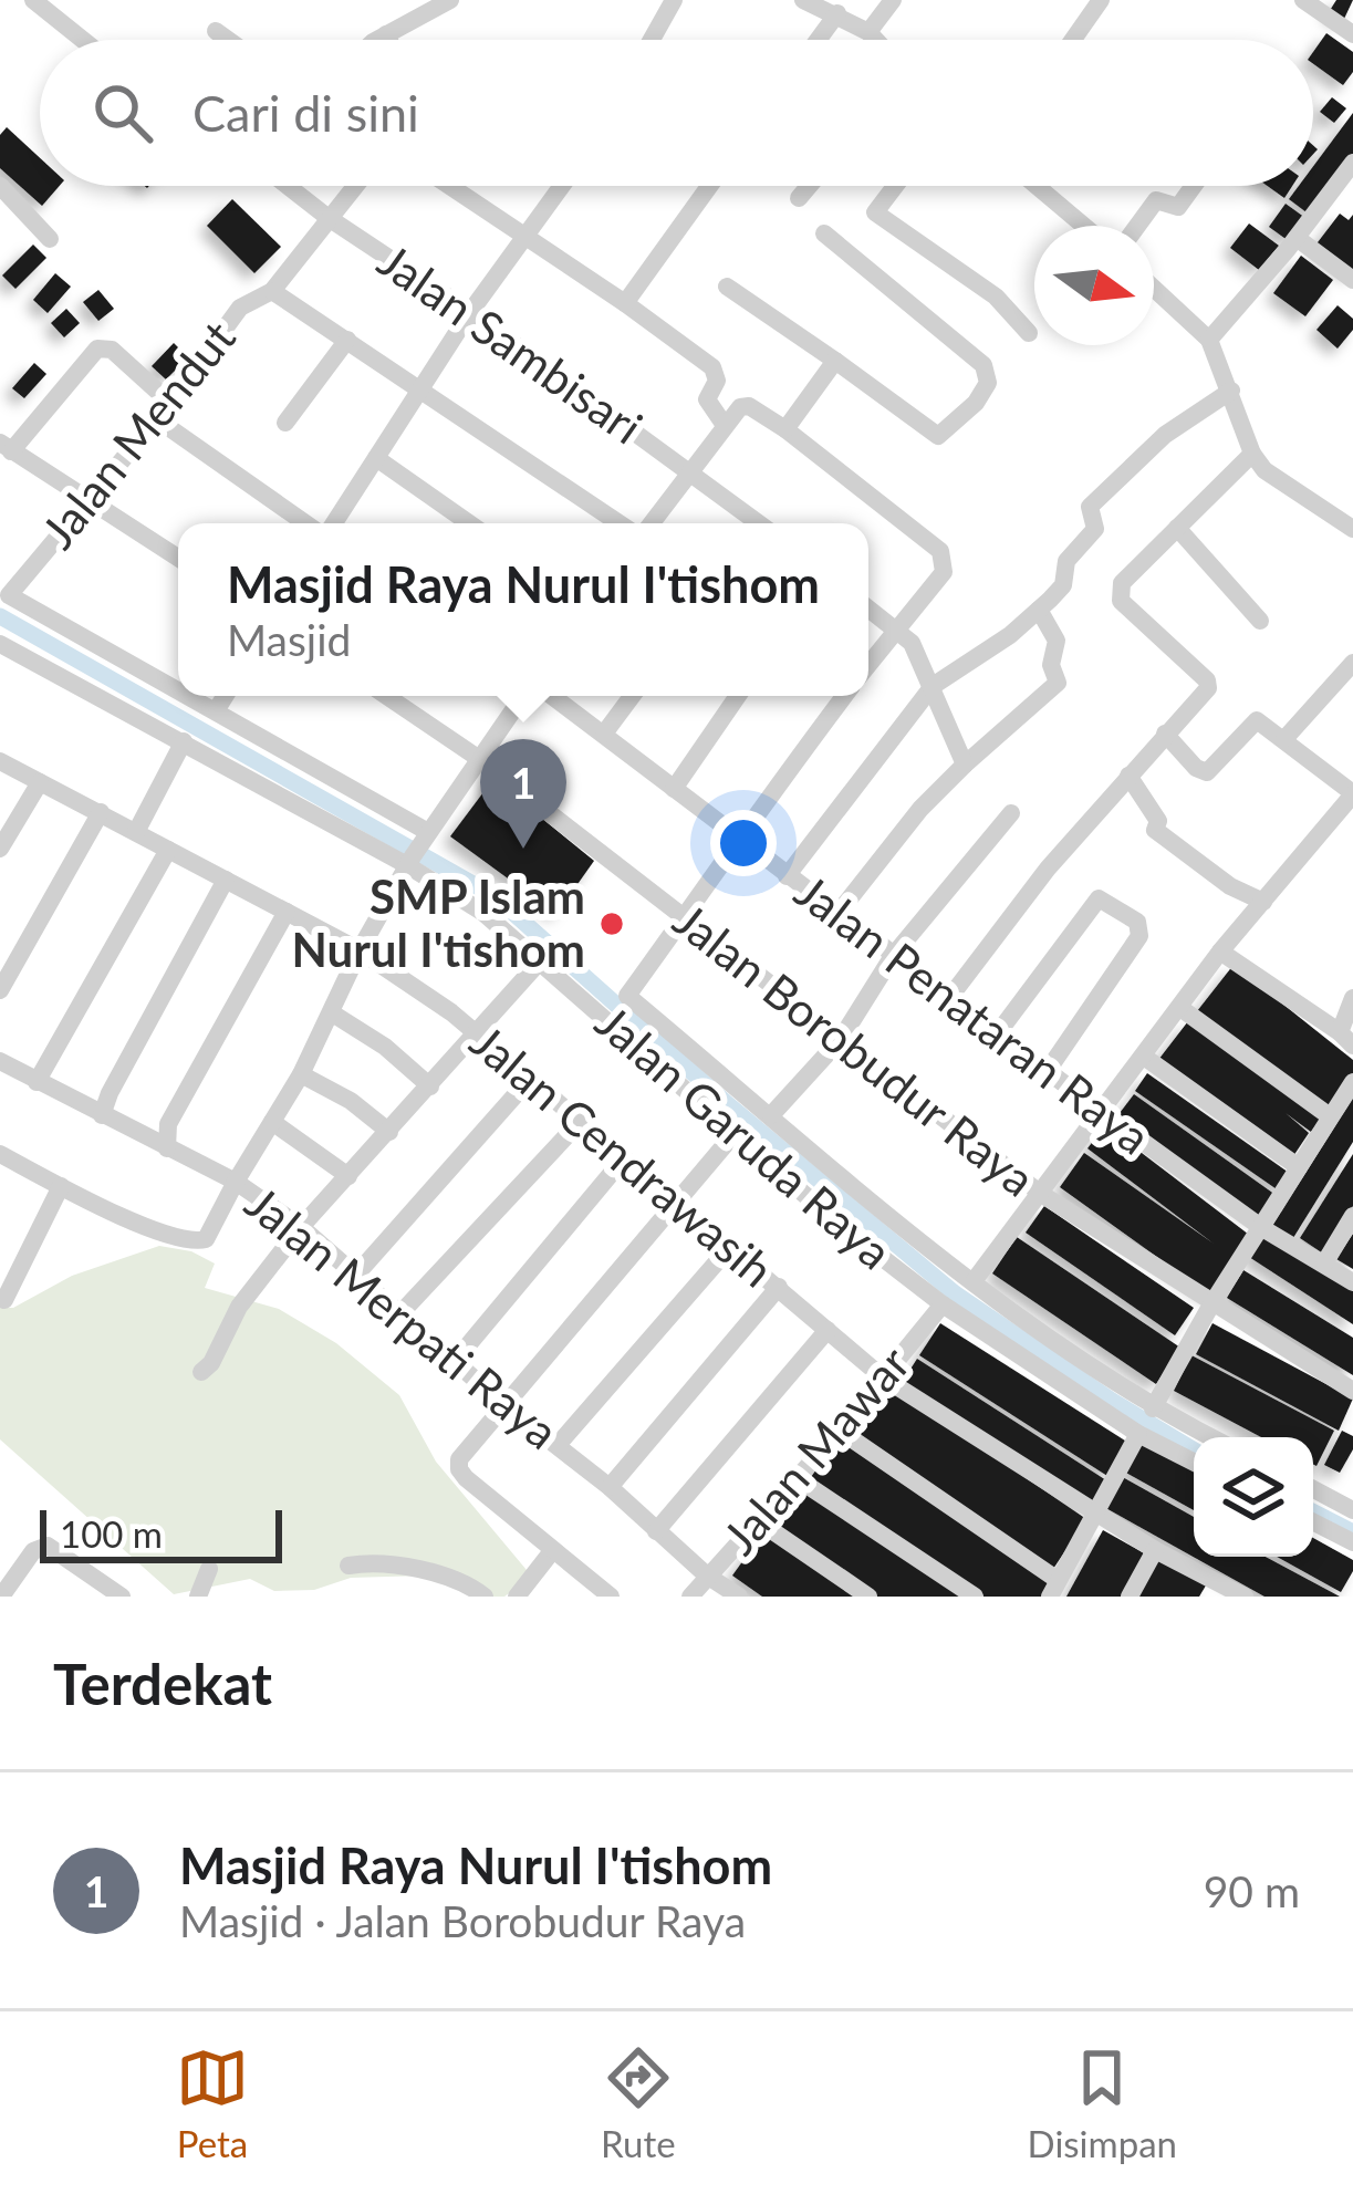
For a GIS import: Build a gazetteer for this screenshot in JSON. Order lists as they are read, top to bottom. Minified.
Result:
{"streets":{"street":["Jalan Sambisari","Jalan Mendut","Jalan Penataran Raya","Jalan Borobudur Raya","Jalan Garuda Raya","Jalan Cendrawasih","Jalan Merpati Raya","Jalan Mawar"]},"crossings":[["Jalan Sambisari","Jalan Mendut"],["Jalan Garuda Raya","Jalan Mawar"],["Jalan Cendrawasih","Jalan Mawar"],["Jalan Merpati Raya","Jalan Mawar"]],"places":["SMP Islam Nurul I'tishom"],"scale_bar":"100 m","north":"right","page":{"search":"Cari di sini","popup":["Masjid Raya Nurul I'tishom","Masjid"],"pins":"1","scale":"100 m","heading":"Terdekat","list":[{"mark":"1","name":"Masjid Raya Nurul I'tishom","note":"Masjid · Jalan Borobudur Raya","value":"90 m"}],"nav":["Peta","Rute","Disimpan"]}}
